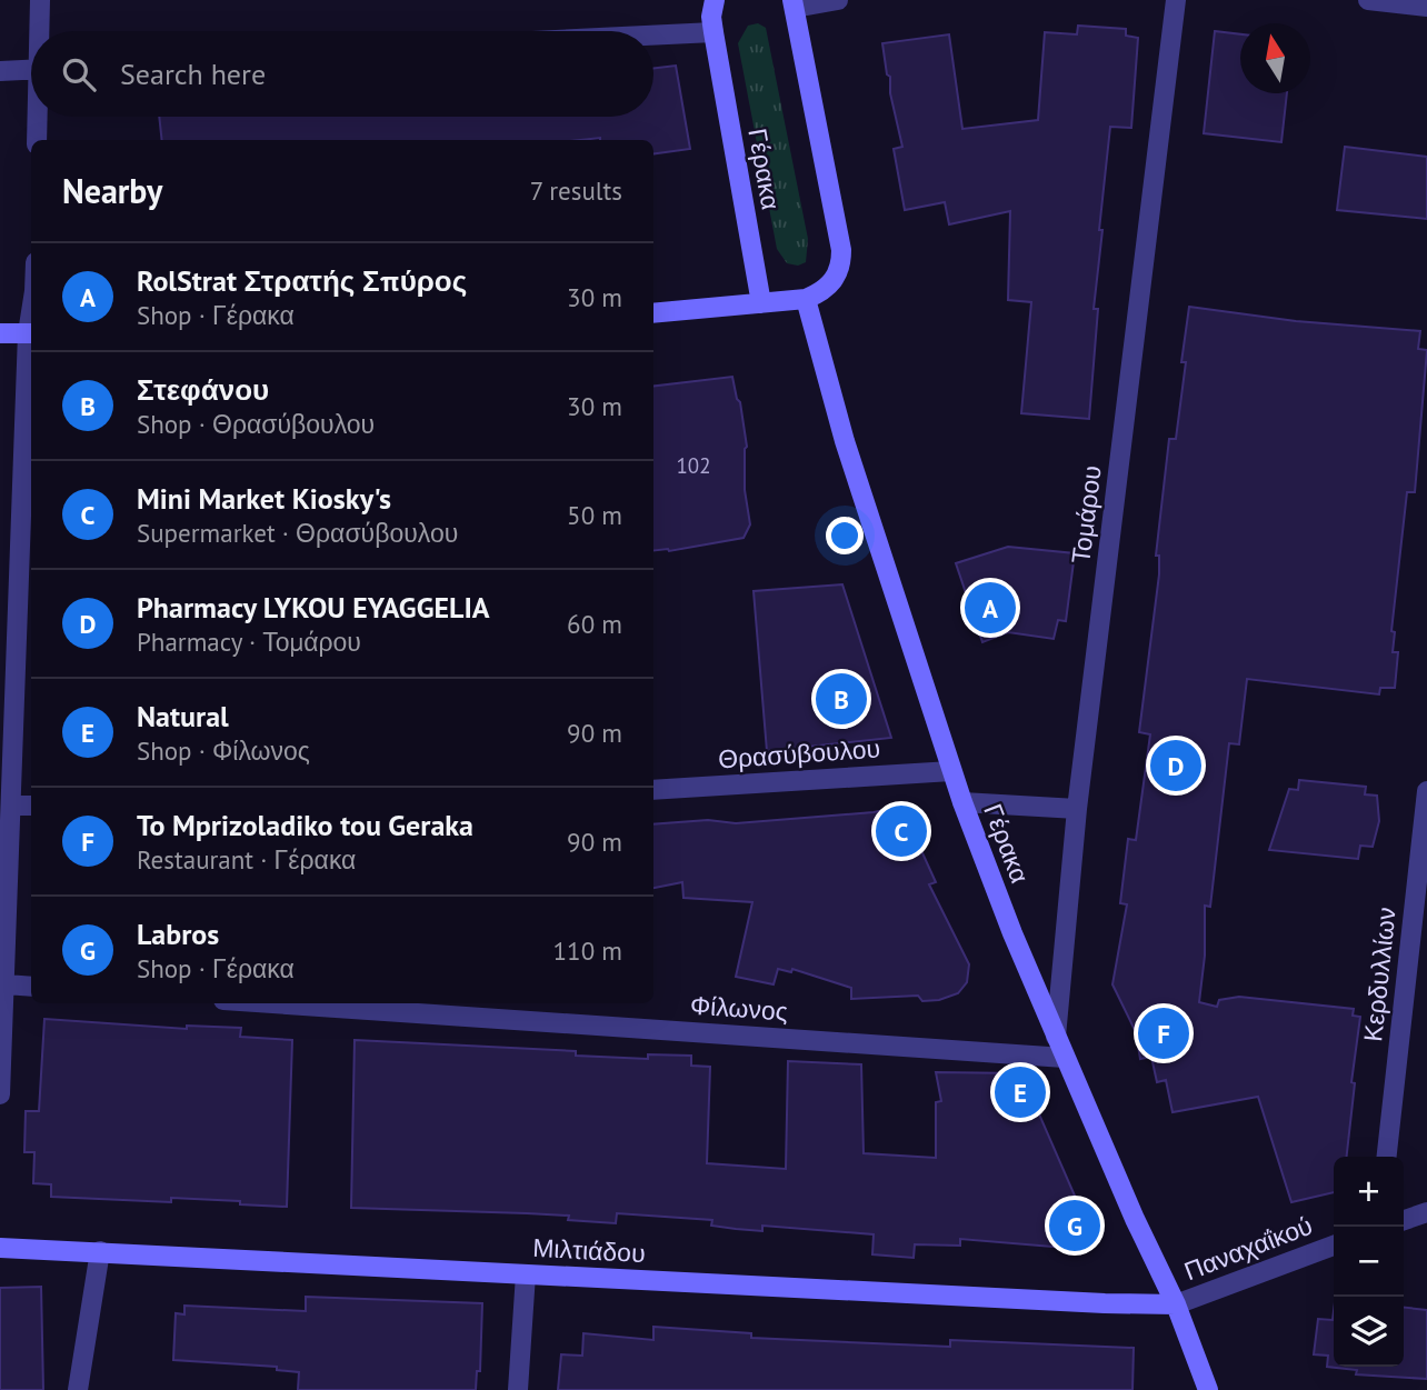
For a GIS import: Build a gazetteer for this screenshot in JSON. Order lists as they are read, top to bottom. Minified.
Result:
{"streets":{"street":["Γέρακα","Τομάρου","Θρασύβουλου","Κερδυλλίων","Φίλωνος","Παναχαΐκού","Μιλτιάδου"]},"crossings":[["Γέρακα","Τομάρου"],["Γέρακα","Θρασύβουλου"],["Γέρακα","Φίλωνος"],["Γέρακα","Παναχαΐκού"],["Γέρακα","Μιλτιάδου"],["Παναχαΐκού","Μιλτιάδου"]],"house_numbers":["102"],"north":"top","page":{"search":"Search here","heading":["Nearby","7 results"],"list":[{"mark":"A","name":"RolStrat Στρατής Σπύρος","note":"Shop · Γέρακα","value":"30 m"},{"mark":"B","name":"Στεφάνου","note":"Shop · Θρασύβουλου","value":"30 m"},{"mark":"C","name":"Mini Market Kiosky's","note":"Supermarket · Θρασύβουλου","value":"50 m"},{"mark":"D","name":"Pharmacy LYKOU EYAGGELIA","note":"Pharmacy · Τομάρου","value":"60 m"},{"mark":"E","name":"Natural","note":"Shop · Φίλωνος","value":"90 m"},{"mark":"F","name":"To Mprizoladiko tou Geraka","note":"Restaurant · Γέρακα","value":"90 m"},{"mark":"G","name":"Labros","note":"Shop · Γέρακα","value":"110 m"}],"pins":["A","B","D","C","F","E","G"],"map_buttons":["+","−"]}}
